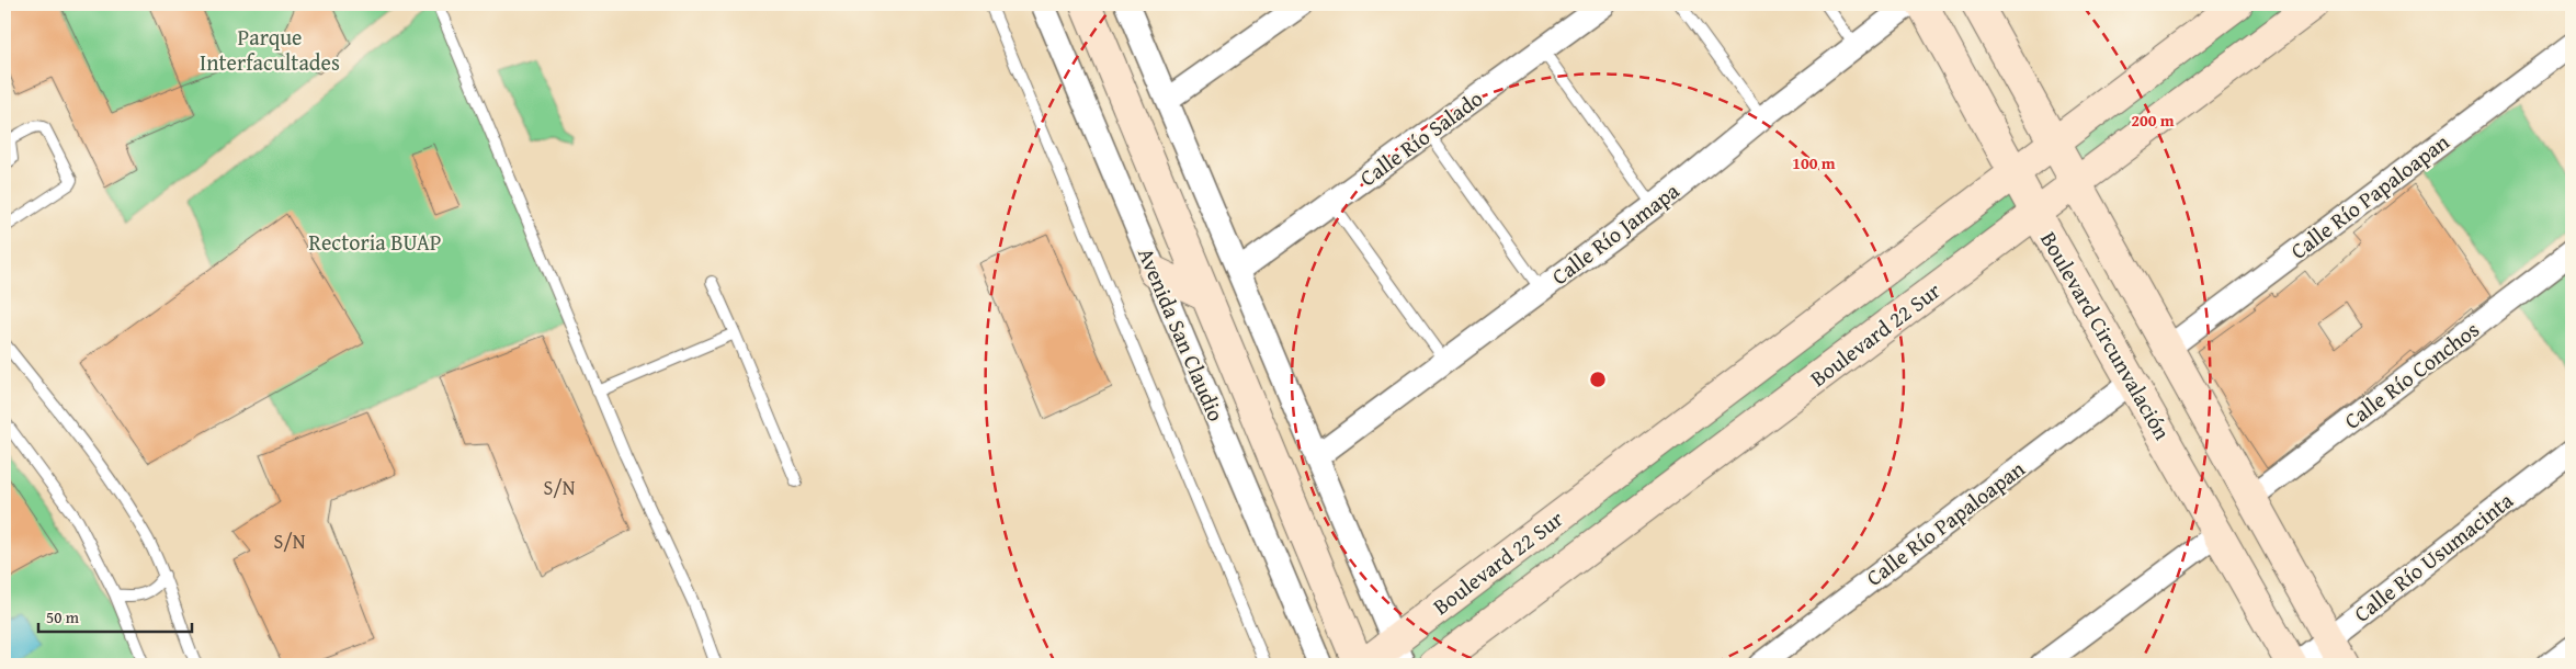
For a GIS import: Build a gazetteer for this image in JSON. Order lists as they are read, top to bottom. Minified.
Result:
{"streets":{"street":["Calle Río Salado","Calle Río Papaloapan","Calle Río Jamapa","Avenida San Claudio","Boulevard 22 Sur","Boulevard Circunvalación","Calle Río Conchos","Calle Río Usumacinta"]},"crossings":[["Calle Río Papaloapan","Boulevard Circunvalación"],["Boulevard 22 Sur","Boulevard Circunvalación"],["Boulevard Circunvalación","Calle Río Conchos"],["Boulevard Circunvalación","Calle Río Usumacinta"]],"parks":["Parque Interfacultades","Rectoria BUAP"],"house_numbers":["S/N","S/N"],"scale_bar":"50 m","rings":["200 m","100 m"]}
